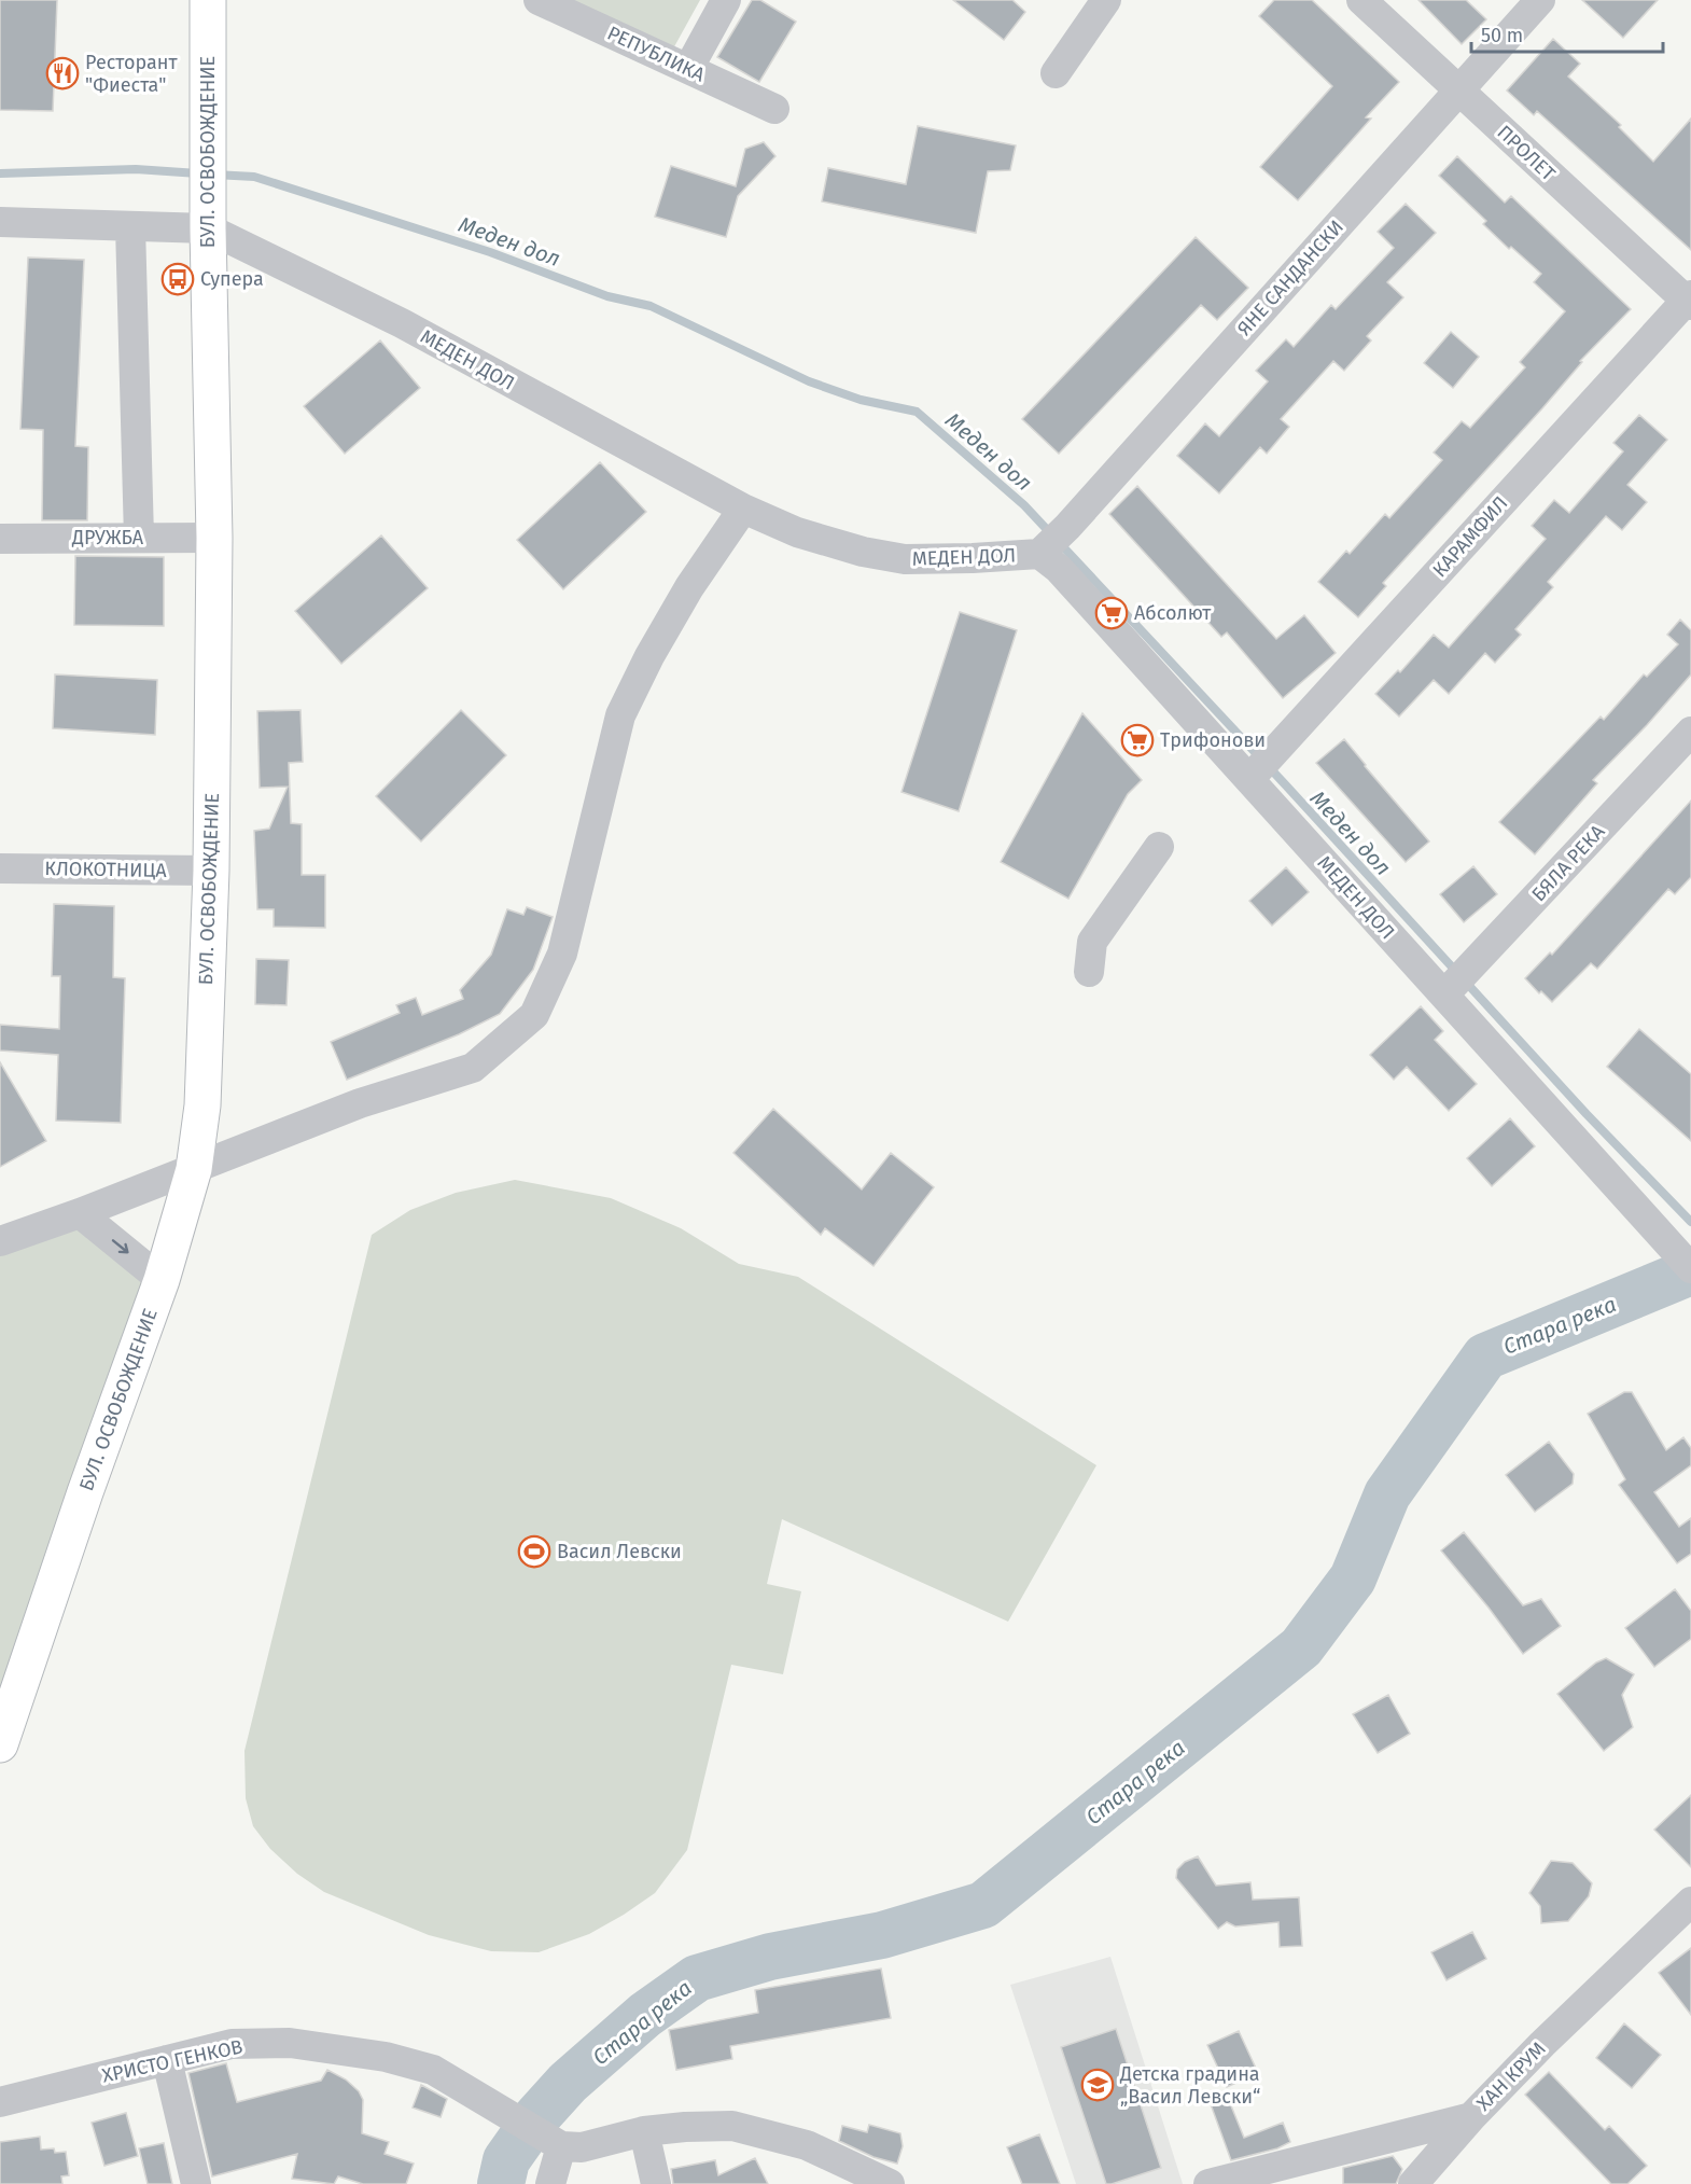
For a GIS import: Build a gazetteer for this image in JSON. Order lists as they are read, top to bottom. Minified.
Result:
{"streets":{"main road":["БУЛ. ОСВОБОЖДЕНИЕ"],"street":["РЕПУБЛИКА","ПРОЛЕТ","ЯНЕ САНДАНСКИ","МЕДЕН ДОЛ","КАРАМФИЛ","ДРУЖБА","БЯЛА РЕКА","КЛОКОТНИЦА","ХРИСТО ГЕНКОВ","ХАН КРУМ"]},"crossings":[["БУЛ. ОСВОБОЖДЕНИЕ","МЕДЕН ДОЛ"],["БУЛ. ОСВОБОЖДЕНИЕ","ДРУЖБА"],["БУЛ. ОСВОБОЖДЕНИЕ","КЛОКОТНИЦА"],["ПРОЛЕТ","ЯНЕ САНДАНСКИ"],["ПРОЛЕТ","КАРАМФИЛ"],["ЯНЕ САНДАНСКИ","МЕДЕН ДОЛ"],["МЕДЕН ДОЛ","КАРАМФИЛ"],["МЕДЕН ДОЛ","БЯЛА РЕКА"]],"water":["Меден дол","Стара река"],"places":{"restaurant":["Ресторант \"Фиеста\""],"bus stop":["Супера"],"supermarket":["Абсолют","Трифонови"],"sports":["Васил Левски"],"school or university":["Детска градина „Васил Левски“"]},"scale_bar":"50 m"}
